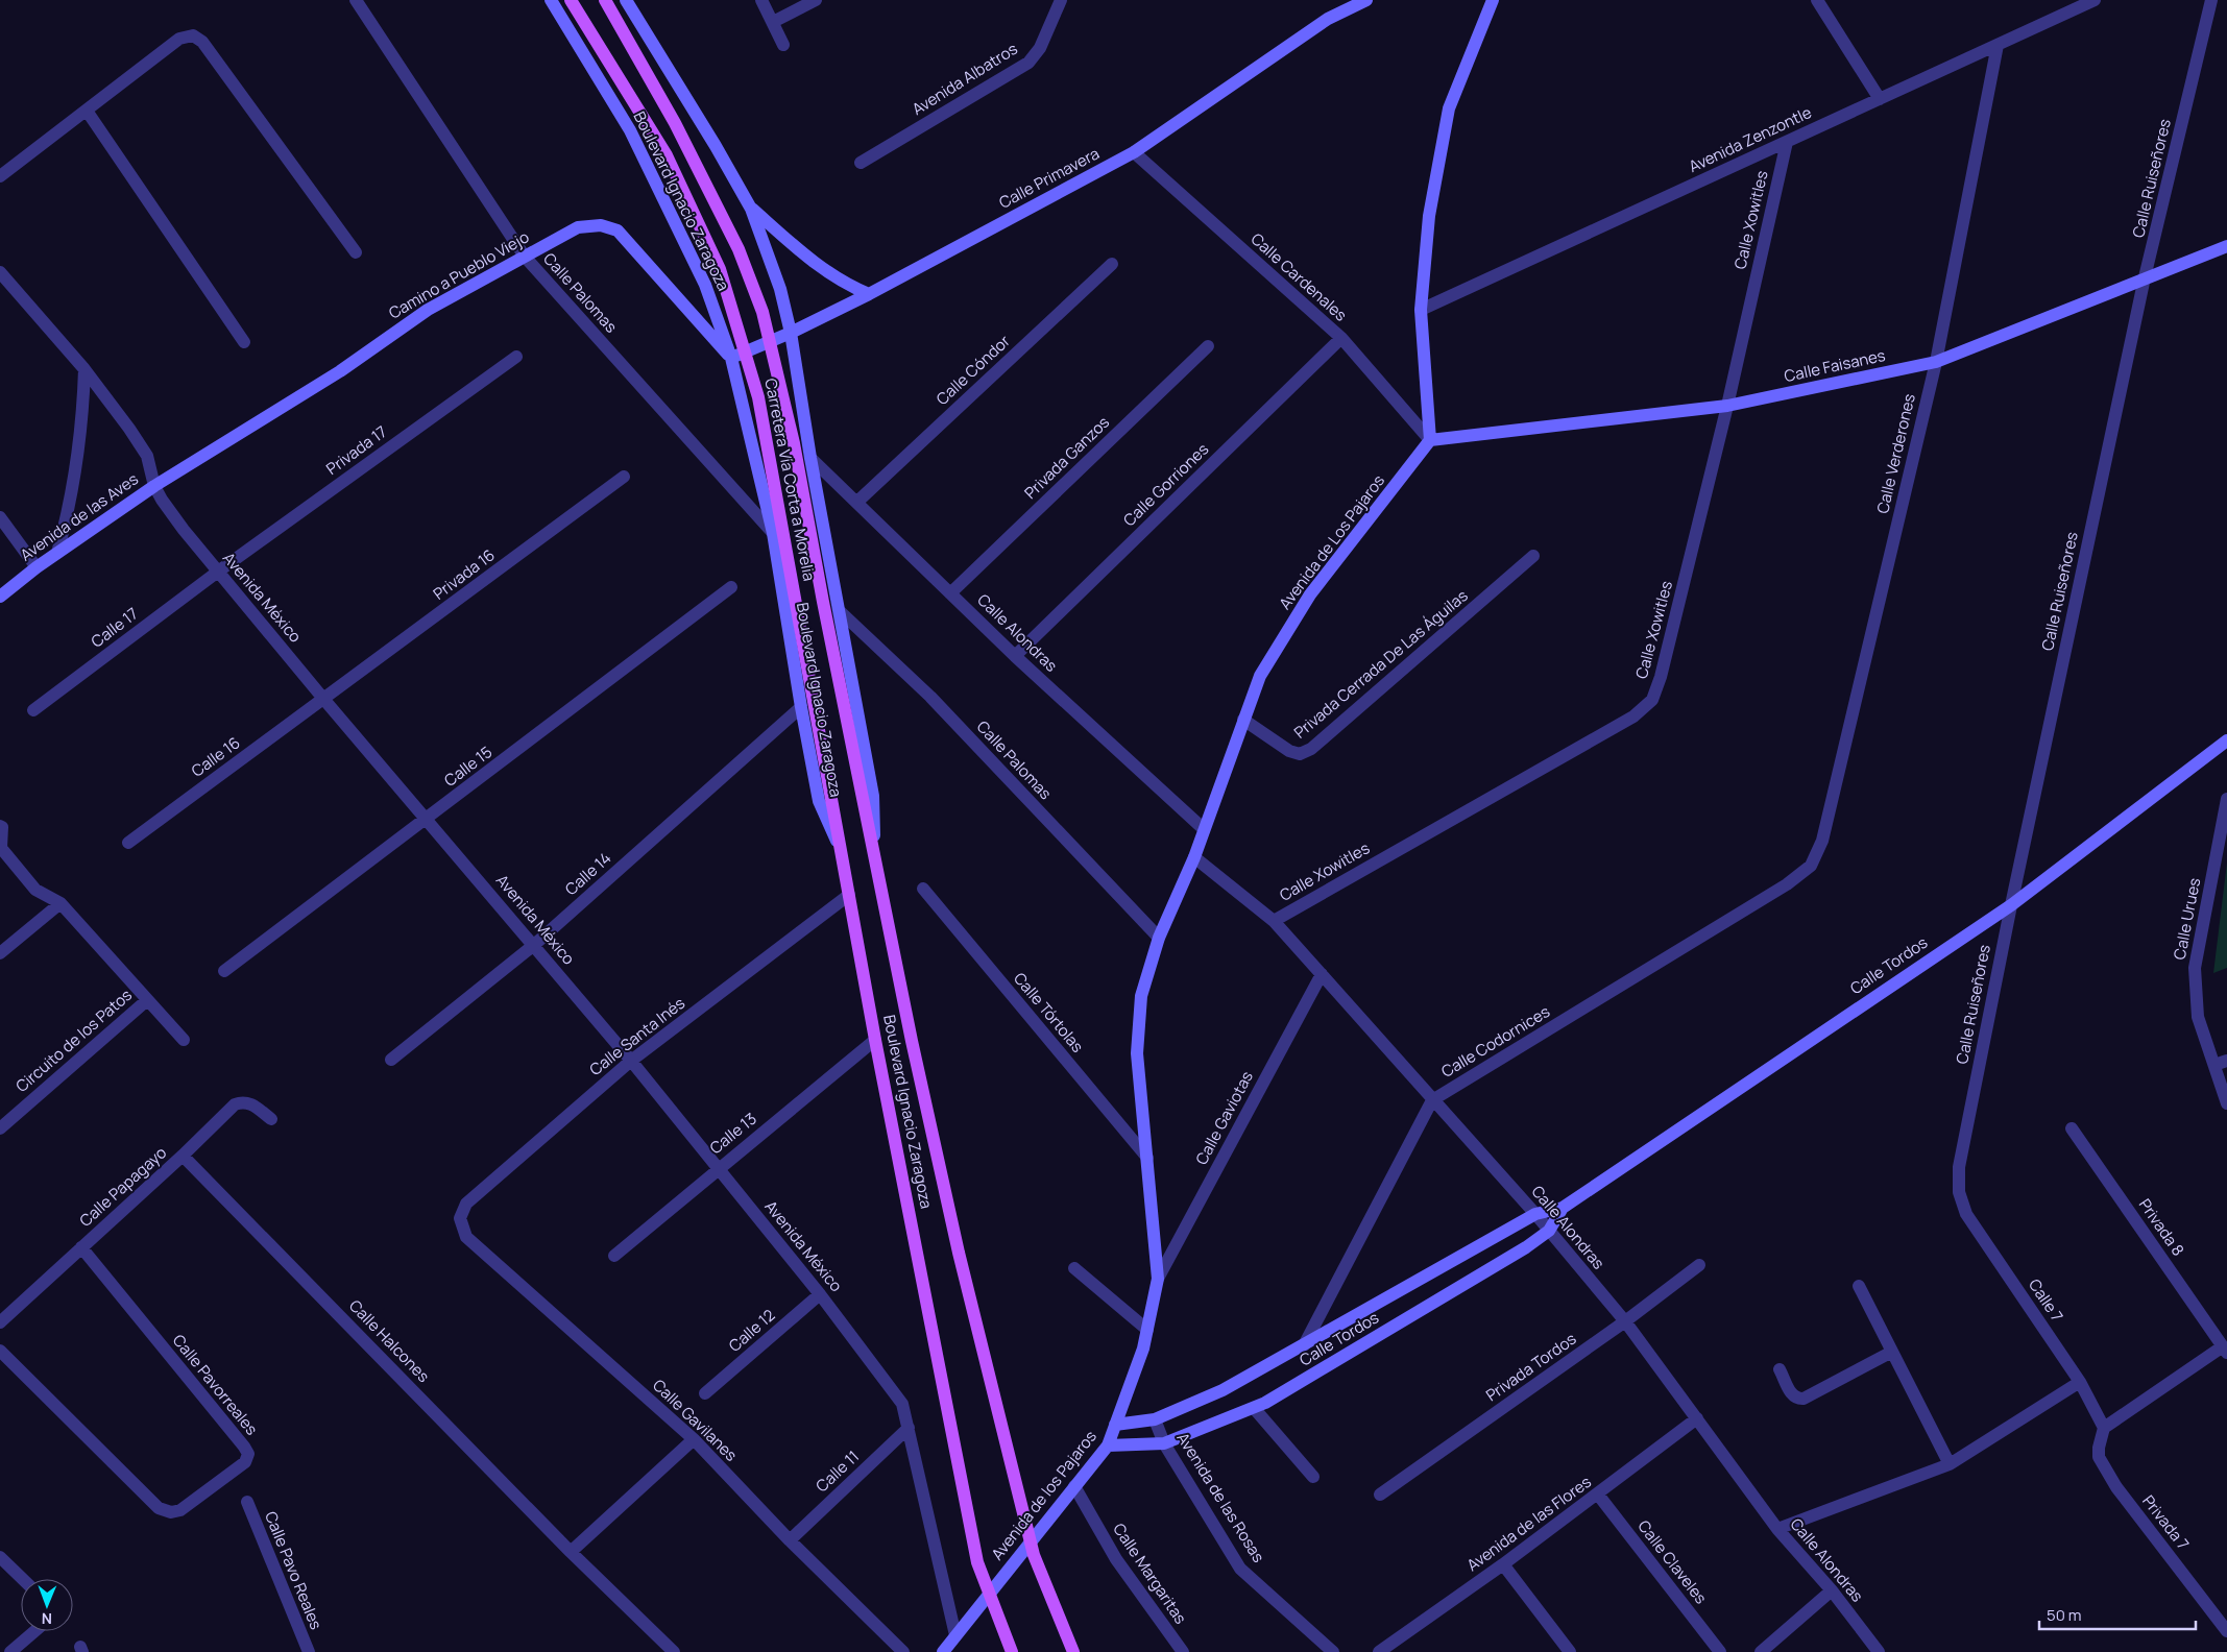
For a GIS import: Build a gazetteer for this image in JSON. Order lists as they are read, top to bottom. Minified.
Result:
{"streets":{"main road":["Boulevard Ignacio Zaragoza","Carretera Vía Corta a Morelia"],"street":["Avenida Albatros","Avenida Zenzontle","Calle Primavera","Calle Ruiseñores","Calle Xowitles","Camino a Pueblo Viejo","Calle Cardenales","Calle Palomas","Calle Faisanes","Calle Cóndor","Privada 17","Calle Verderones","Privada Ganzos","Calle Gorriones","Avenida de las Aves","Avenida de Los Pajaros","Privada 16","Avenida México","Calle 17","Calle Alondras","Privada Cerrada De Las Águilas","Calle 16","Calle 15","Calle 14","Calle Urues","Calle Tordos","Calle Tórtolas","Calle Santa Inés","Circuito de los Patos","Calle Codornices","Calle Gaviotas","Calle 13","Calle Papagayo","Privada 8","Calle 7","Calle 12","Calle Halcones","Privada Tordos","Calle Pavorreales","Calle Gavilanes","Calle 11","Avenida de los Pajaros","Avenida de las Rosas","Privada 7","Avenida de las Flores","Calle Claveles","Calle Pavo Reales","Calle Margaritas"]},"crossings":[["Avenida Zenzontle","Calle Xowitles"],["Avenida Zenzontle","Calle Verderones"],["Calle Primavera","Boulevard Ignacio Zaragoza"],["Calle Primavera","Camino a Pueblo Viejo"],["Calle Primavera","Calle Cardenales"],["Calle Ruiseñores","Calle Faisanes"],["Calle Ruiseñores","Calle Tordos"],["Calle Ruiseñores","Calle 7"],["Boulevard Ignacio Zaragoza","Camino a Pueblo Viejo"],["Boulevard Ignacio Zaragoza","Calle Palomas"],["Boulevard Ignacio Zaragoza","Carretera Vía Corta a Morelia"],["Boulevard Ignacio Zaragoza","Calle Alondras"],["Boulevard Ignacio Zaragoza","Calle 14"],["Boulevard Ignacio Zaragoza","Calle Santa Inés"],["Boulevard Ignacio Zaragoza","Calle 13"],["Calle Xowitles","Calle Faisanes"],["Calle Xowitles","Calle Alondras"],["Camino a Pueblo Viejo","Calle Palomas"],["Camino a Pueblo Viejo","Avenida de las Aves"],["Camino a Pueblo Viejo","Avenida México"],["Calle Cardenales","Calle Faisanes"],["Calle Cardenales","Calle Gorriones"],["Calle Cardenales","Avenida de Los Pajaros"],["Calle Palomas","Avenida de Los Pajaros"],["Calle Faisanes","Calle Verderones"],["Calle Faisanes","Avenida de Los Pajaros"],["Calle Cóndor","Calle Alondras"],["Privada 17","Avenida México"],["Privada 17","Calle 17"],["Calle Verderones","Calle Codornices"],["Privada Ganzos","Calle Alondras"],["Calle Gorriones","Calle Alondras"],["Avenida de las Aves","Avenida México"],["Avenida de Los Pajaros","Calle Alondras"],["Avenida de Los Pajaros","Privada Cerrada De Las Águilas"],["Avenida de Los Pajaros","Calle Tórtolas"],["Avenida de Los Pajaros","Avenida de los Pajaros"],["Privada 16","Avenida México"],["Privada 16","Calle 16"],["Avenida México","Calle 17"],["Avenida México","Calle 16"],["Avenida México","Calle 15"],["Avenida México","Calle 14"],["Avenida México","Calle Santa Inés"],["Avenida México","Calle 13"],["Avenida México","Calle 12"],["Avenida México","Calle 11"],["Avenida México","Avenida de los Pajaros"],["Calle Alondras","Calle Tordos"],["Calle Alondras","Calle Codornices"],["Calle Alondras","Calle Gaviotas"],["Calle Alondras","Privada Tordos"],["Calle Alondras","Avenida de las Flores"],["Calle Tordos","Avenida de los Pajaros"],["Calle Tordos","Avenida de las Rosas"],["Calle Tórtolas","Avenida de los Pajaros"],["Calle Santa Inés","Calle Gavilanes"],["Calle Gaviotas","Avenida de los Pajaros"],["Calle Papagayo","Calle Halcones"],["Calle Papagayo","Calle Pavorreales"],["Calle 7","Privada 7"],["Calle Gavilanes","Calle 11"],["Avenida de los Pajaros","Calle Margaritas"],["Avenida de las Flores","Calle Claveles"]],"scale_bar":"50 m","north":"bottom"}
